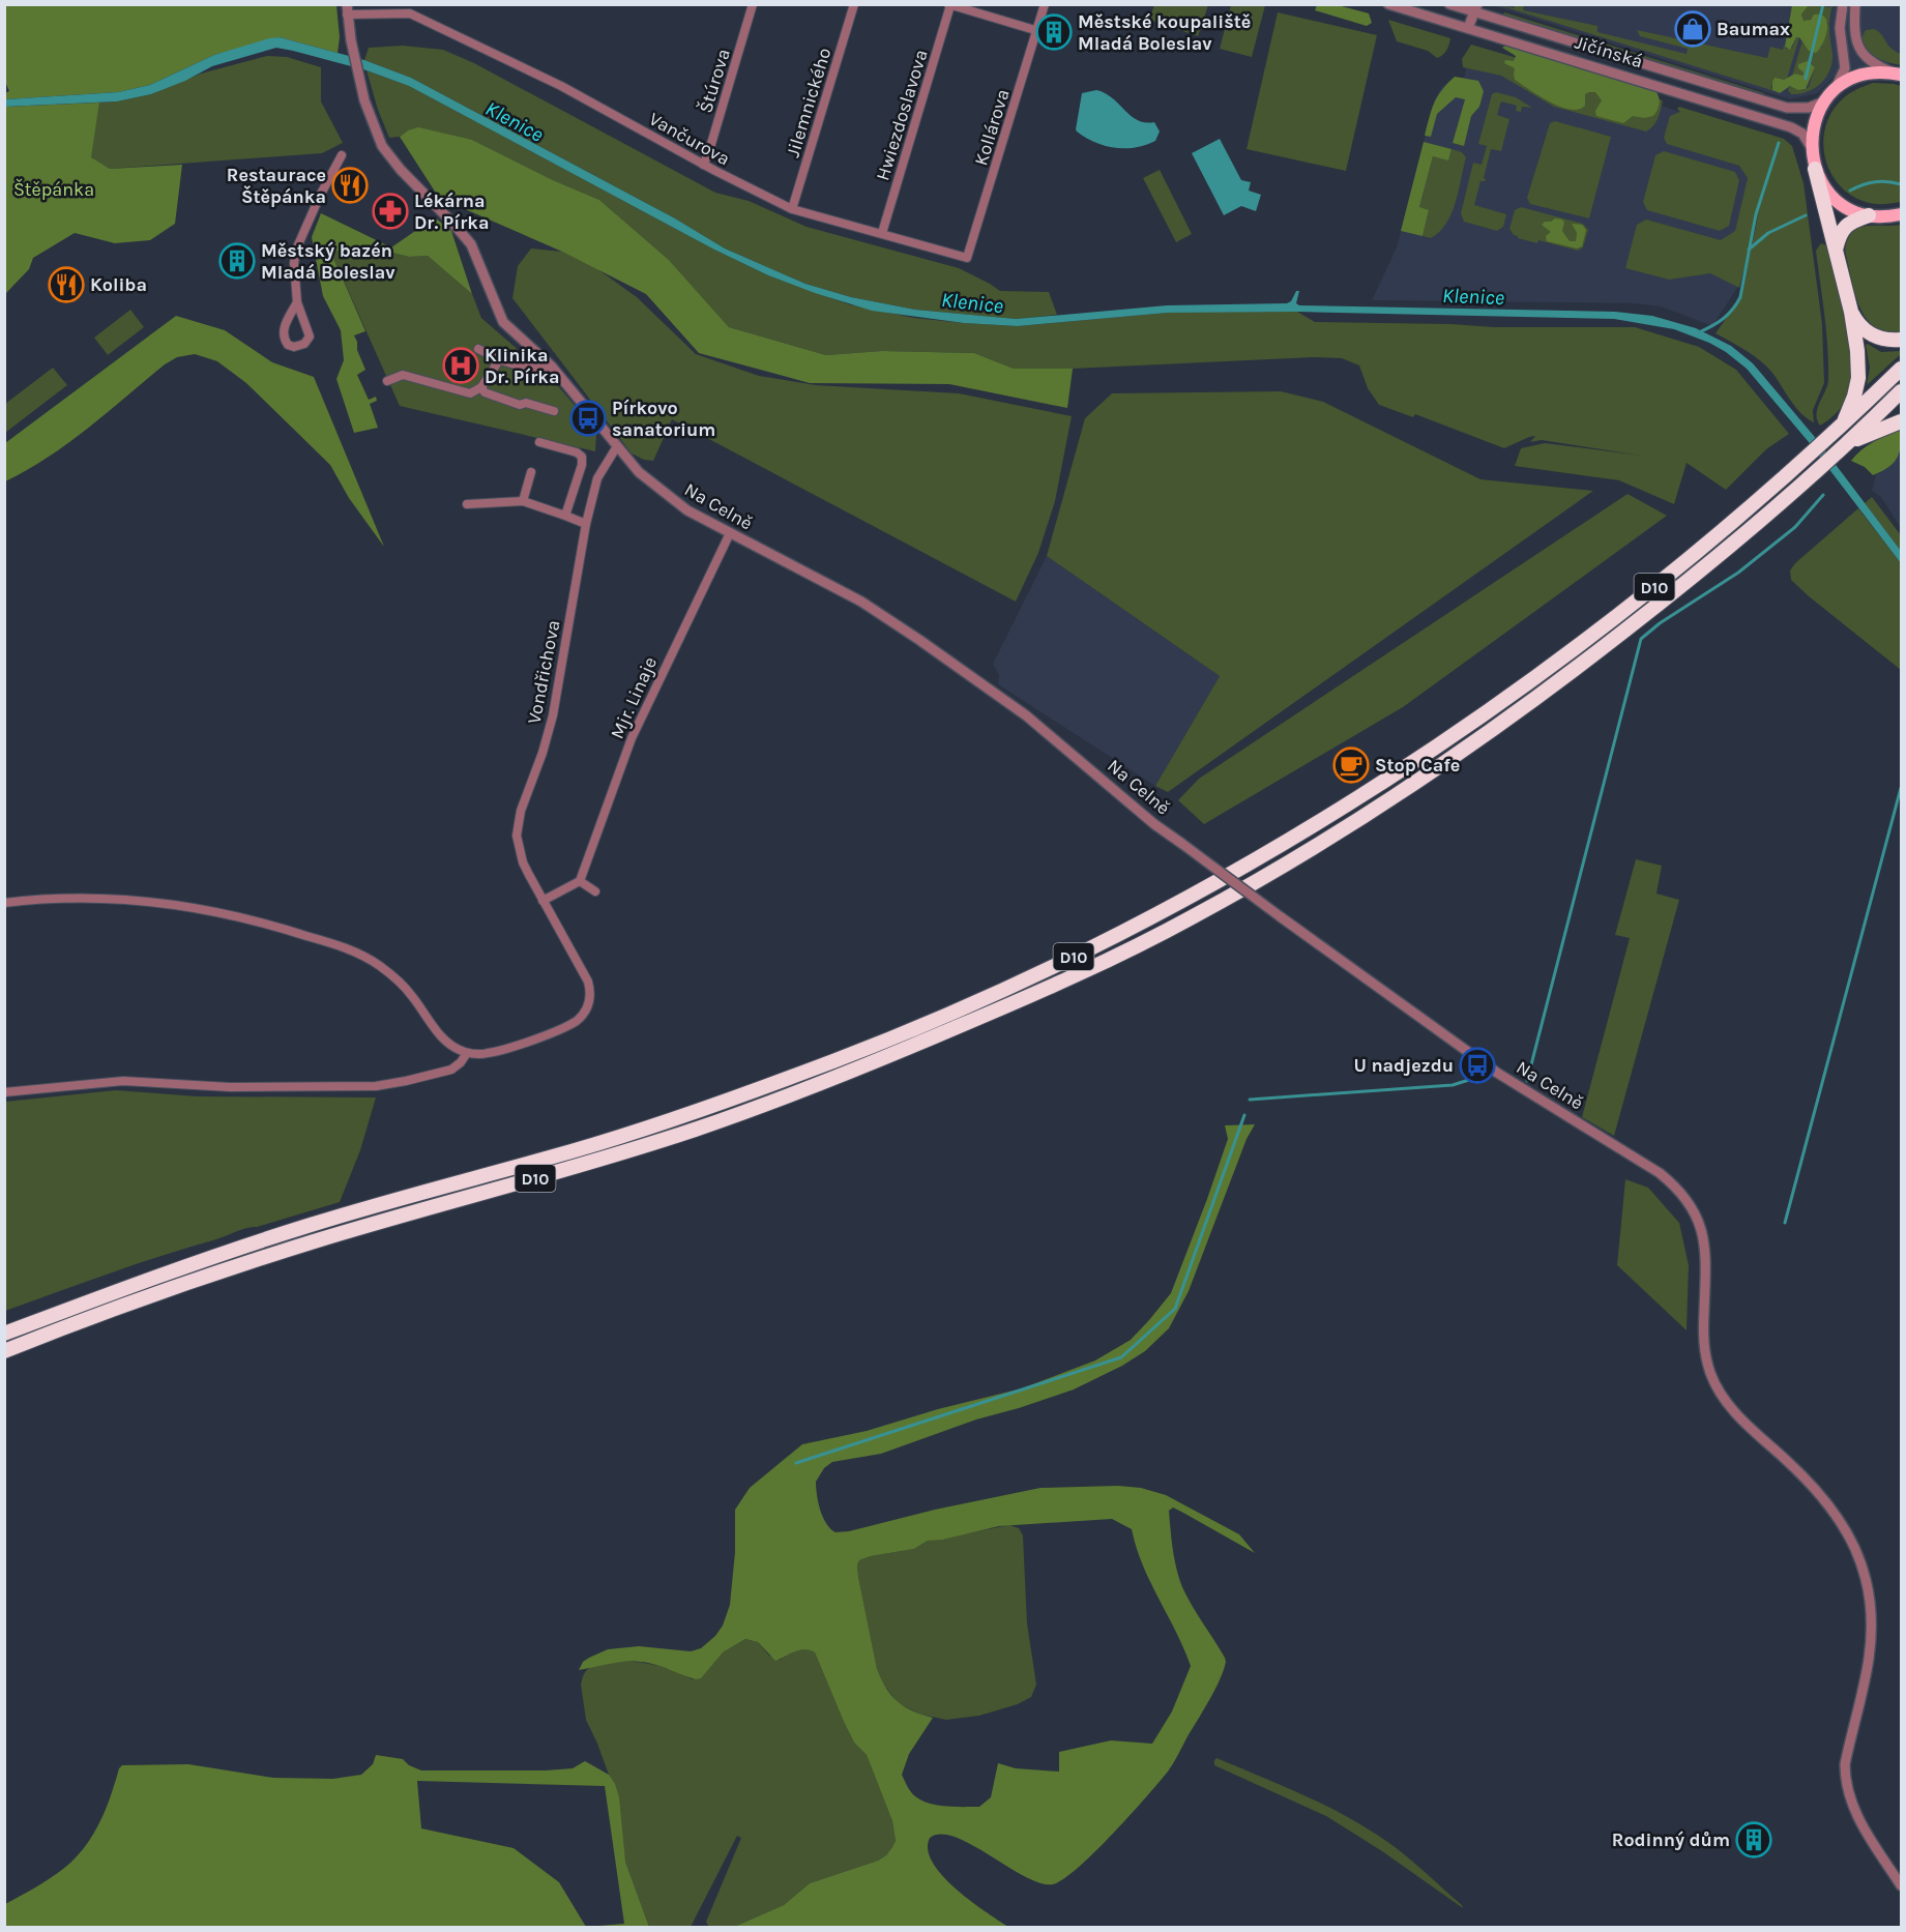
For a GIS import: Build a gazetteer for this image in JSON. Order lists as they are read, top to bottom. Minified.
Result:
{"streets":{"highway":["D10"],"main road":["Jičínská"],"street":["Štúrova","Jilemnického","Hwiezdoslavova","Kollárova","Vančurova","Na Celně","Vondřichova","Mjr. Linaje"]},"crossings":[["Štúrova","Vančurova"],["Jilemnického","Vančurova"],["Hwiezdoslavova","Vančurova"],["Kollárova","Vančurova"],["Vančurova","Na Celně"],["Na Celně","Vondřichova"],["Na Celně","Mjr. Linaje"]],"water":["Klenice"],"parks":["Štěpánka"],"places":{"shop":["Baumax"],"building":["Městské koupaliště Mladá Boleslav","Městský bazén Mladá Boleslav","Rodinný dům"],"restaurant":["Restaurace Štěpánka","Koliba"],"pharmacy":["Lékárna Dr. Pírka"],"hospital":["Klinika Dr. Pírka"],"bus stop":["Pírkovo sanatorium","U nadjezdu"],"cafe":["Stop Cafe"]}}
